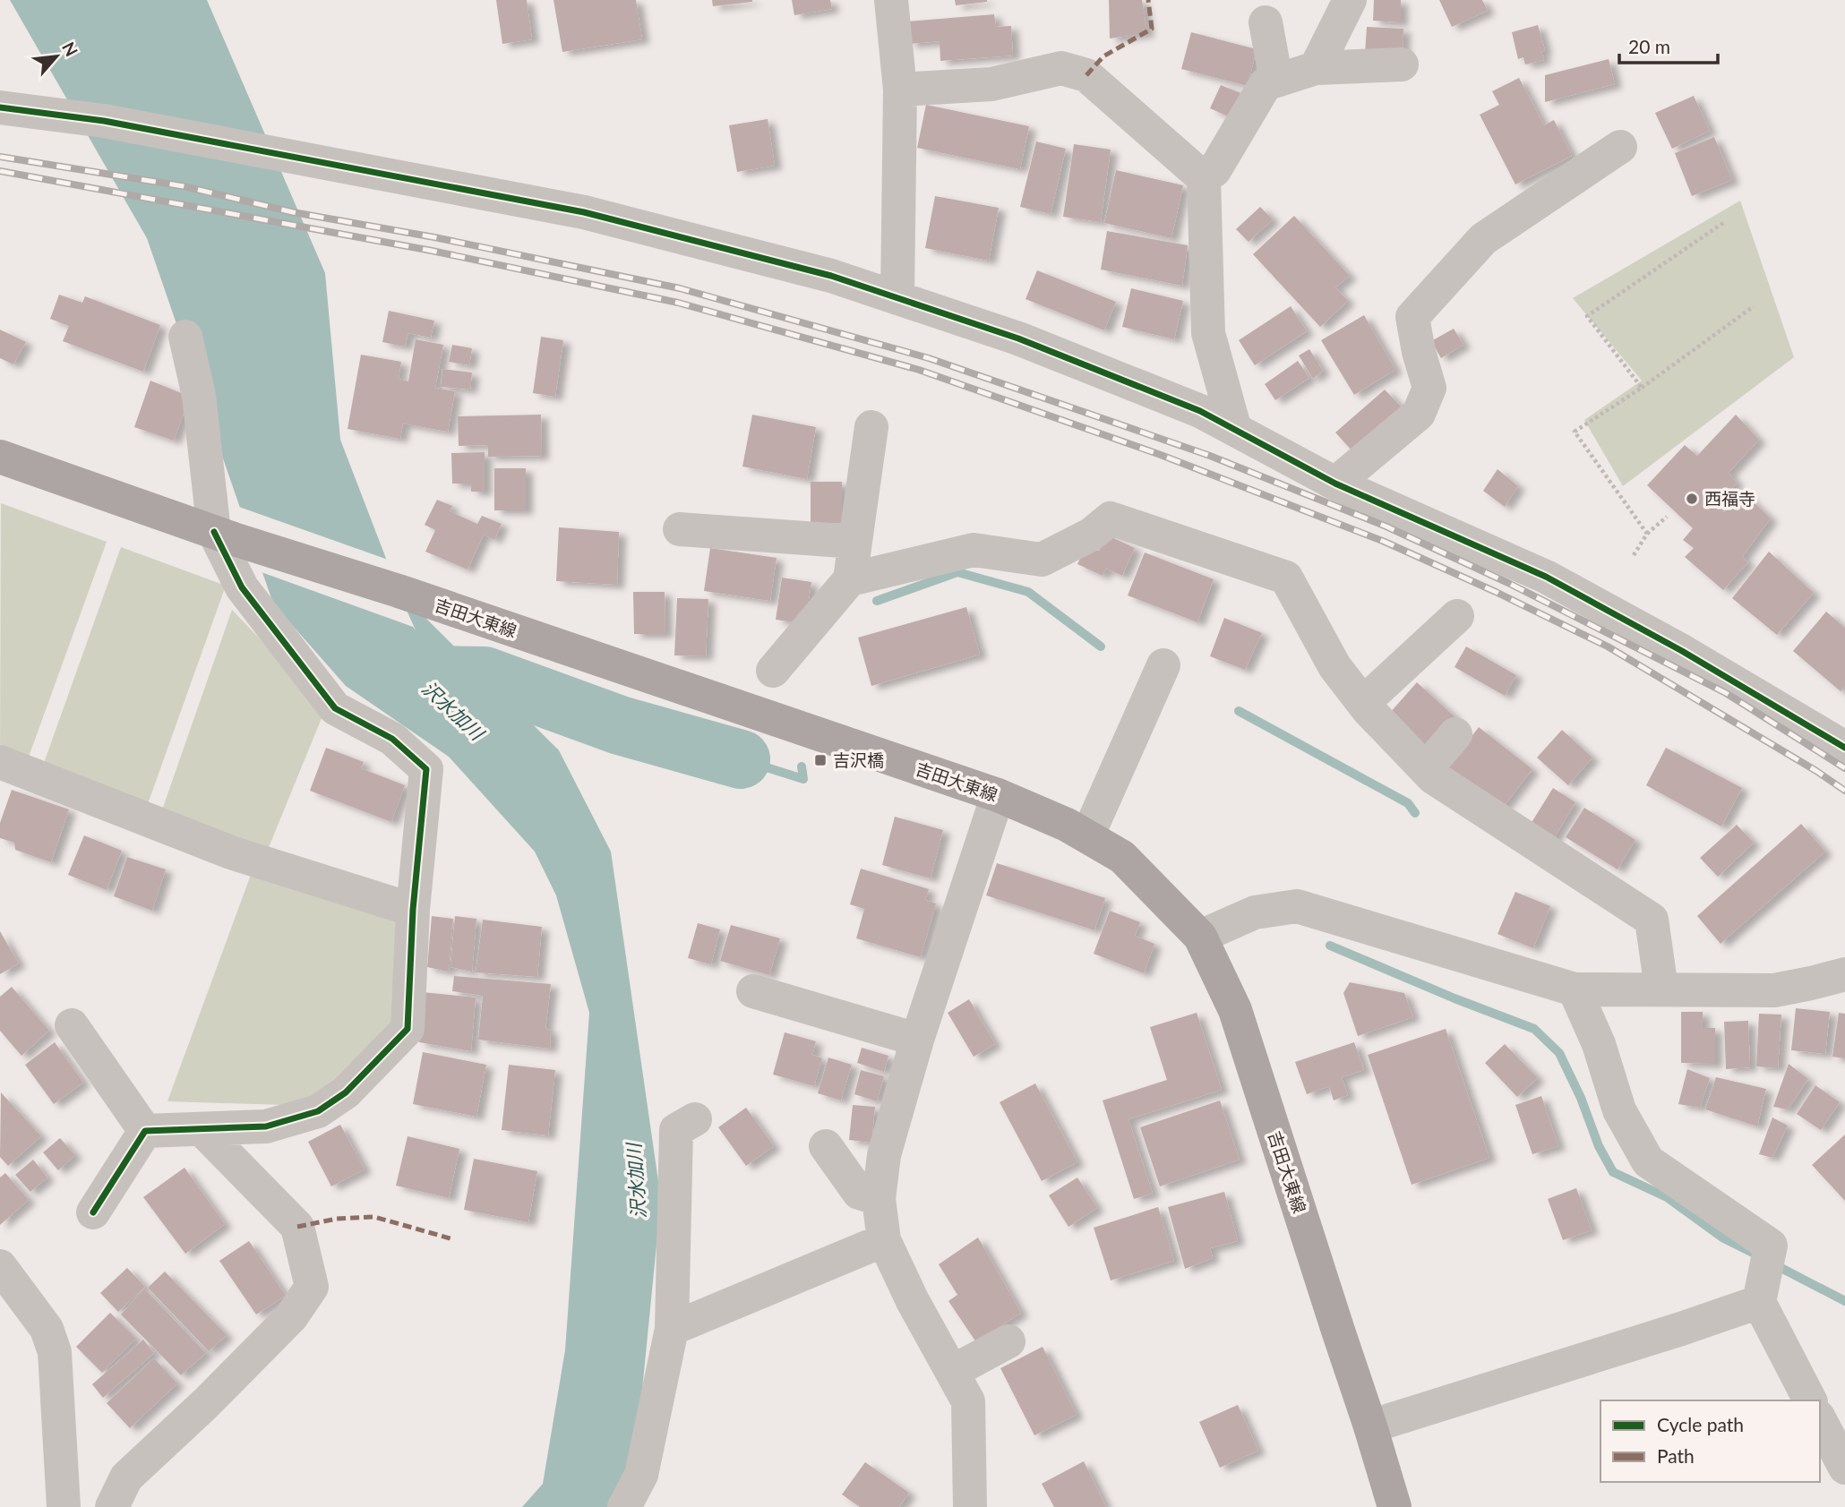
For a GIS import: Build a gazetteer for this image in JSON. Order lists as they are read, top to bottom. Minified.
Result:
{"streets":{"main road":["吉田大東線"]},"water":["沢水加川"],"places":{"other":["西福寺"],"transit":["吉沢橋"]},"legend":["Cycle path","Path"],"scale_bar":"20 m","north":"top right"}
